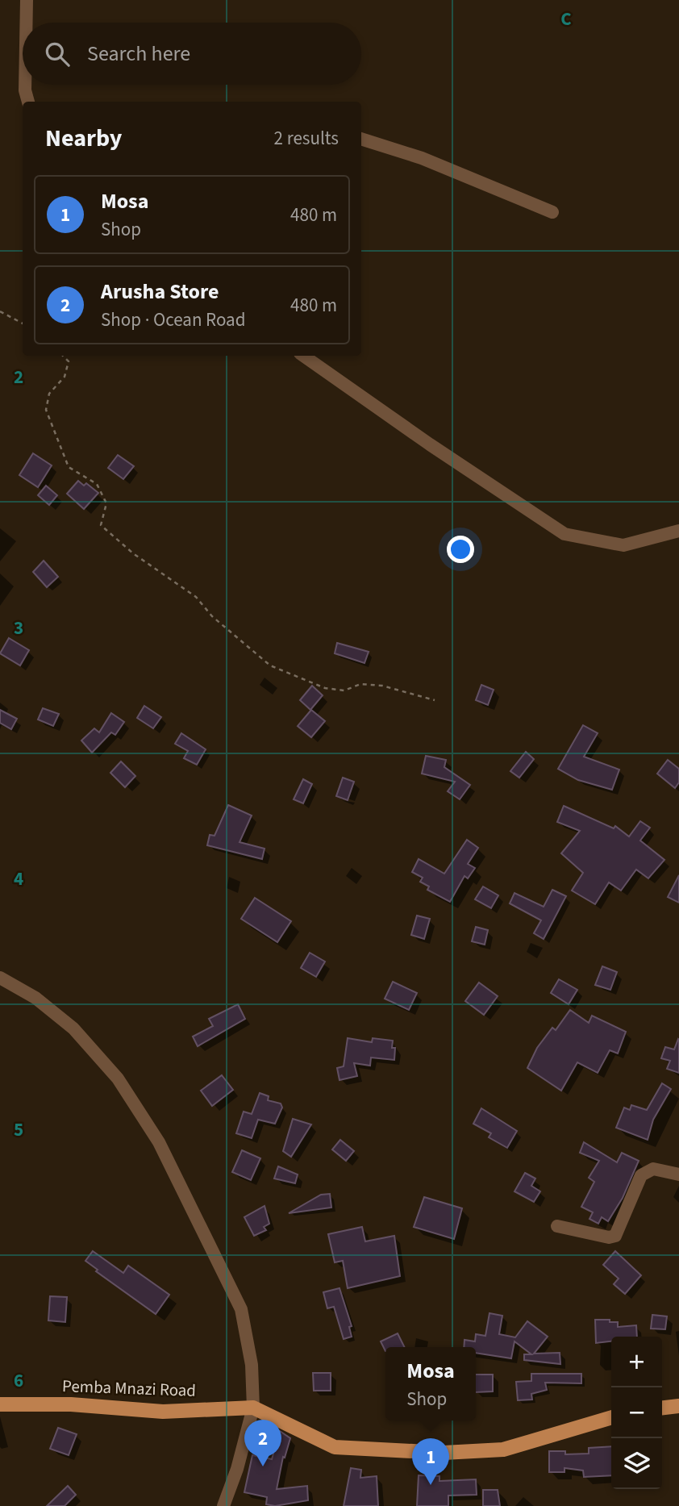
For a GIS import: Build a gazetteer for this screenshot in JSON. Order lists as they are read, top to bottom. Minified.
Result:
{"streets":{"main road":["Pemba Mnazi Road"]},"page":{"search":"Search here","heading":["Nearby","2 results"],"list":[{"mark":"1","name":"Mosa","note":"Shop","value":"480 m"},{"mark":"2","name":"Arusha Store","note":"Shop · Ocean Road","value":"480 m"}],"map_buttons":["+","−"],"popup":["Mosa","Shop"],"pins":["2","1"]},"grid":{"columns":["C"],"rows":["2","3","4","5","6"]}}
